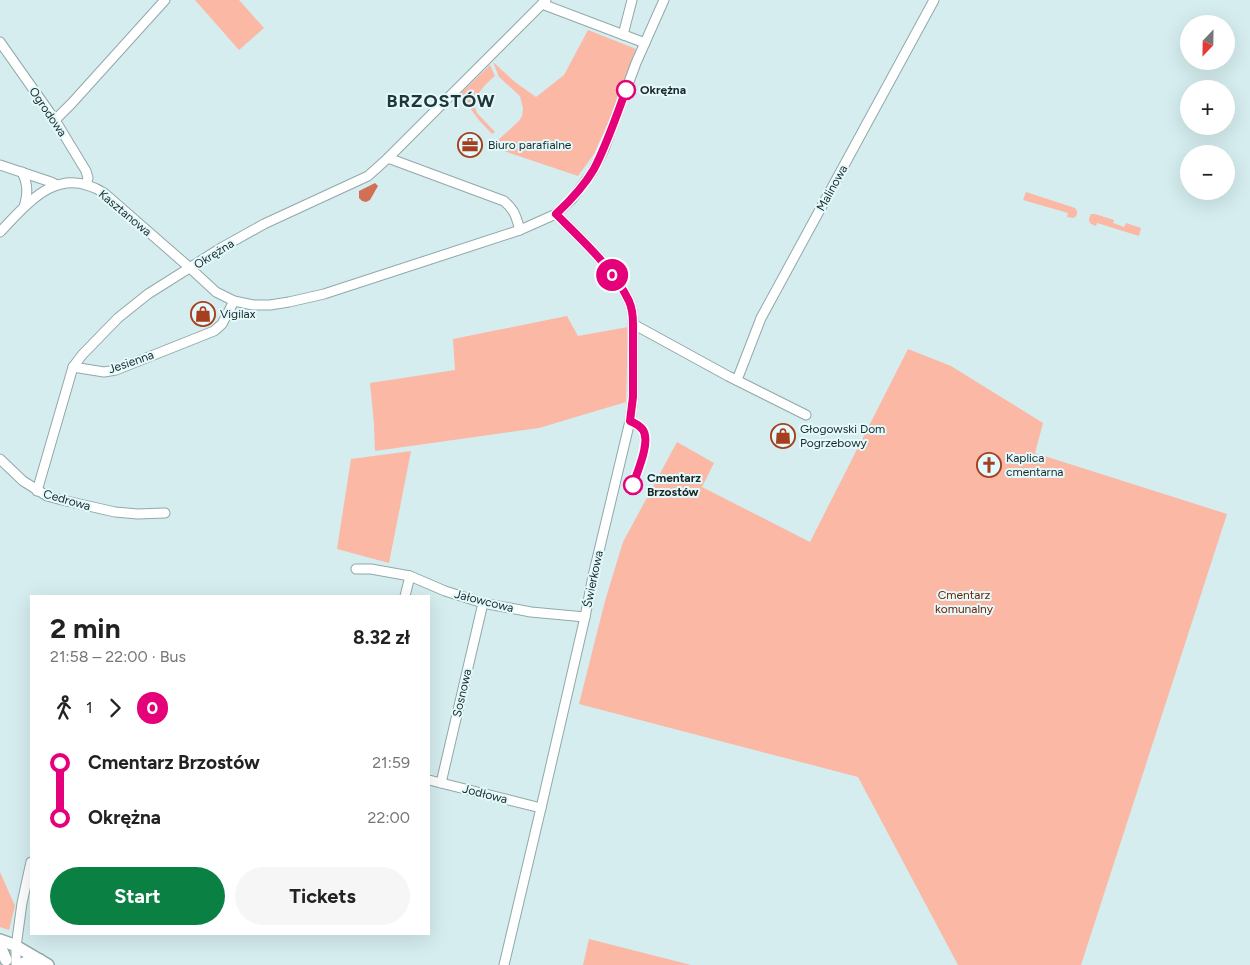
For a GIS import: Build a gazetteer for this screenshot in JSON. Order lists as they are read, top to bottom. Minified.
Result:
{"streets":{"street":["Ogrodowa","Malinowa","Kasztanowa","Okrężna","Jesienna","Cedrowa","Świerkowa","Jałowcowa","Sosnowa","Jodłowa"]},"crossings":[["Ogrodowa","Kasztanowa"],["Kasztanowa","Okrężna"],["Okrężna","Jesienna"],["Okrężna","Świerkowa"],["Jesienna","Cedrowa"],["Świerkowa","Jałowcowa"],["Świerkowa","Jodłowa"],["Jałowcowa","Sosnowa"],["Sosnowa","Jodłowa"]],"districts":["BRZOSTÓW"],"parks":["Cmentarz komunalny"],"places":{"other":["Okrężna","Cmentarz Brzostów"],"office":["Biuro parafialne"],"shop":["Vigilax","Głogowski Dom Pogrzebowy"],"church":["Kaplica cmentarna"]},"lines":["bus line 0"],"north":"bottom","page":{"on_map":"0","map_buttons":["+","−"],"heading":["2 min","21:58 – 22:00 · Bus","8.32 zł"],"legs":["1","0"],"list":[{"name":"Cmentarz Brzostów","value":"21:59"},{"name":"Okrężna","value":"22:00"}],"buttons":["Start","Tickets"]}}
